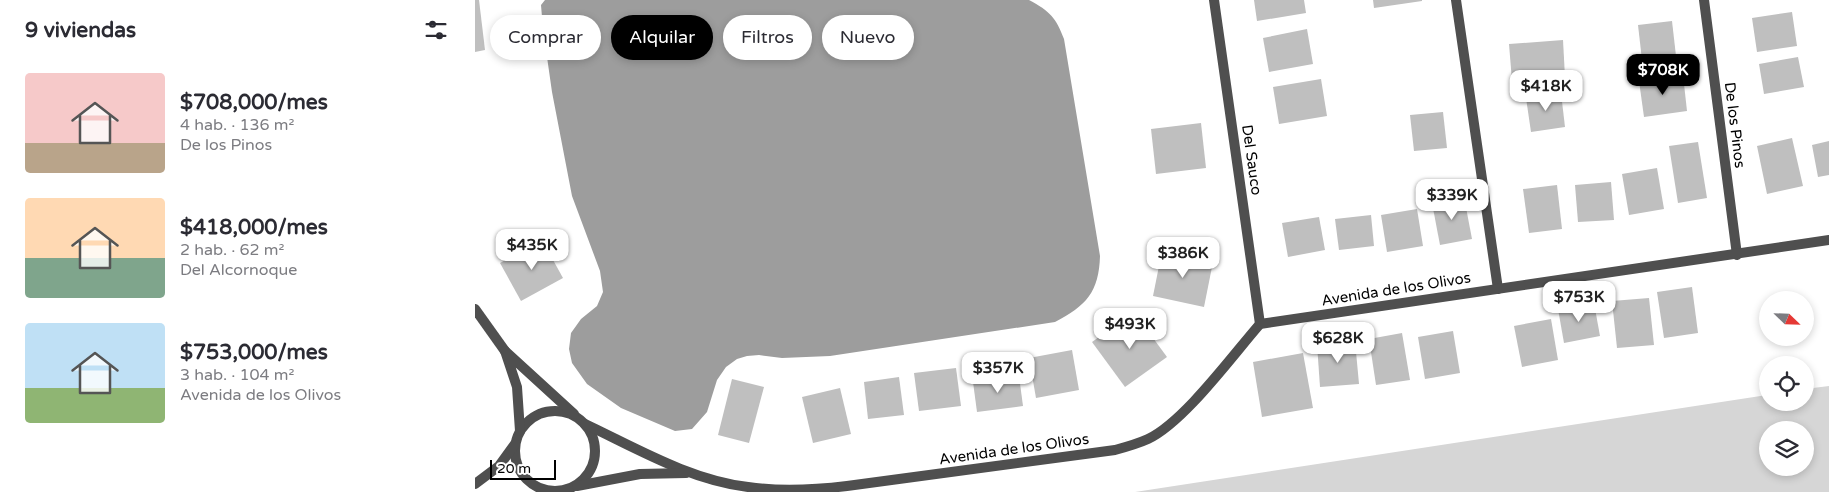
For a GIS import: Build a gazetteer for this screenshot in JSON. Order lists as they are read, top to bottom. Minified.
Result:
{"streets":{"street":["De los Pinos","Del Sauco","Avenida de los Olivos"]},"crossings":[["De los Pinos","Avenida de los Olivos"],["Del Sauco","Avenida de los Olivos"]],"scale_bar":"20 m","north":"bottom right","page":{"heading":"9 viviendas","chip":["Comprar","Alquilar","Filtros","Nuevo"],"price":["$708K","$418K","$339K","$435K","$386K","$753K","$493K","$628K","$357K"],"list":[{"name":"$708,000/mes","note":"4 hab. · 136 m² · De los Pinos"},{"name":"$418,000/mes","note":"2 hab. · 62 m² · Del Alcornoque"},{"name":"$753,000/mes","note":"3 hab. · 104 m² · Avenida de los Olivos"}],"scale":"20 m"}}
